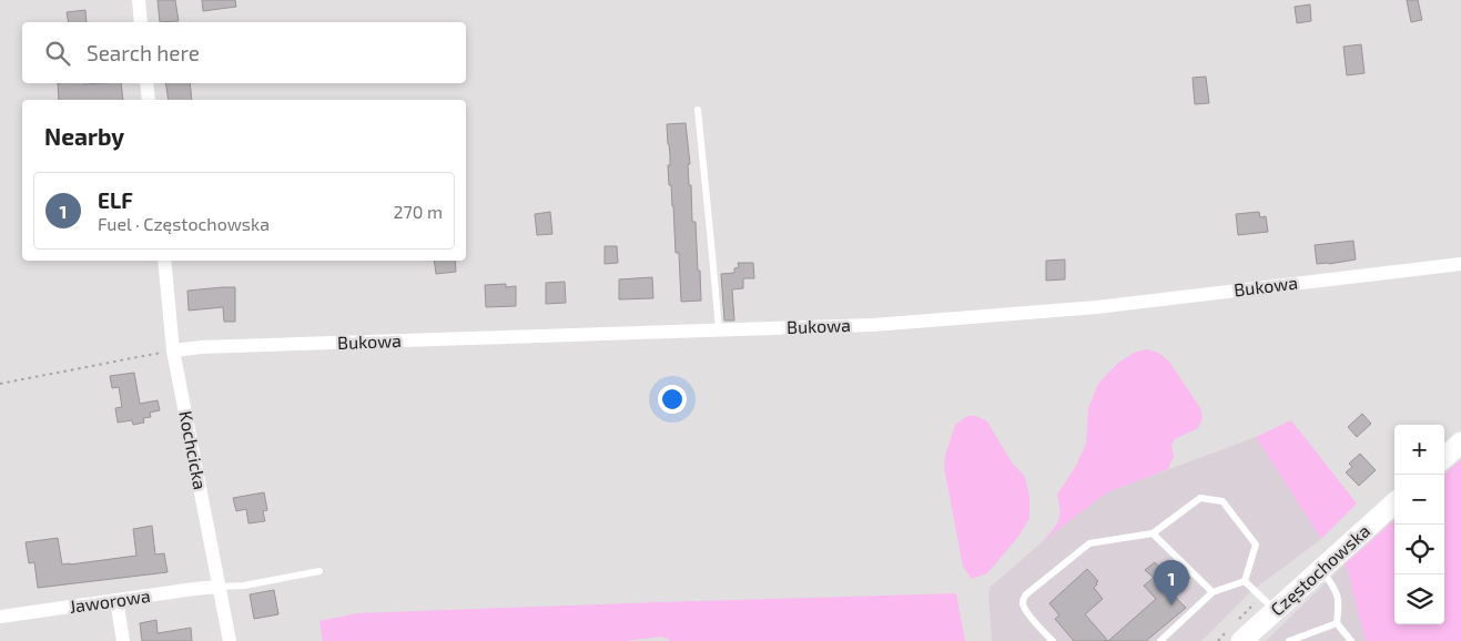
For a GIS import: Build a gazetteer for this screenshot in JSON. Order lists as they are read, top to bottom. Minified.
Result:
{"streets":{"main road":["Częstochowska"],"street":["Bukowa","Kochcicka","Jaworowa"]},"crossings":[["Bukowa","Kochcicka"],["Kochcicka","Jaworowa"]],"page":{"search":"Search here","heading":"Nearby","list":[{"mark":"1","name":"ELF","note":"Fuel · Częstochowska","value":"270 m"}],"map_buttons":["+","−"],"pins":"1"}}
